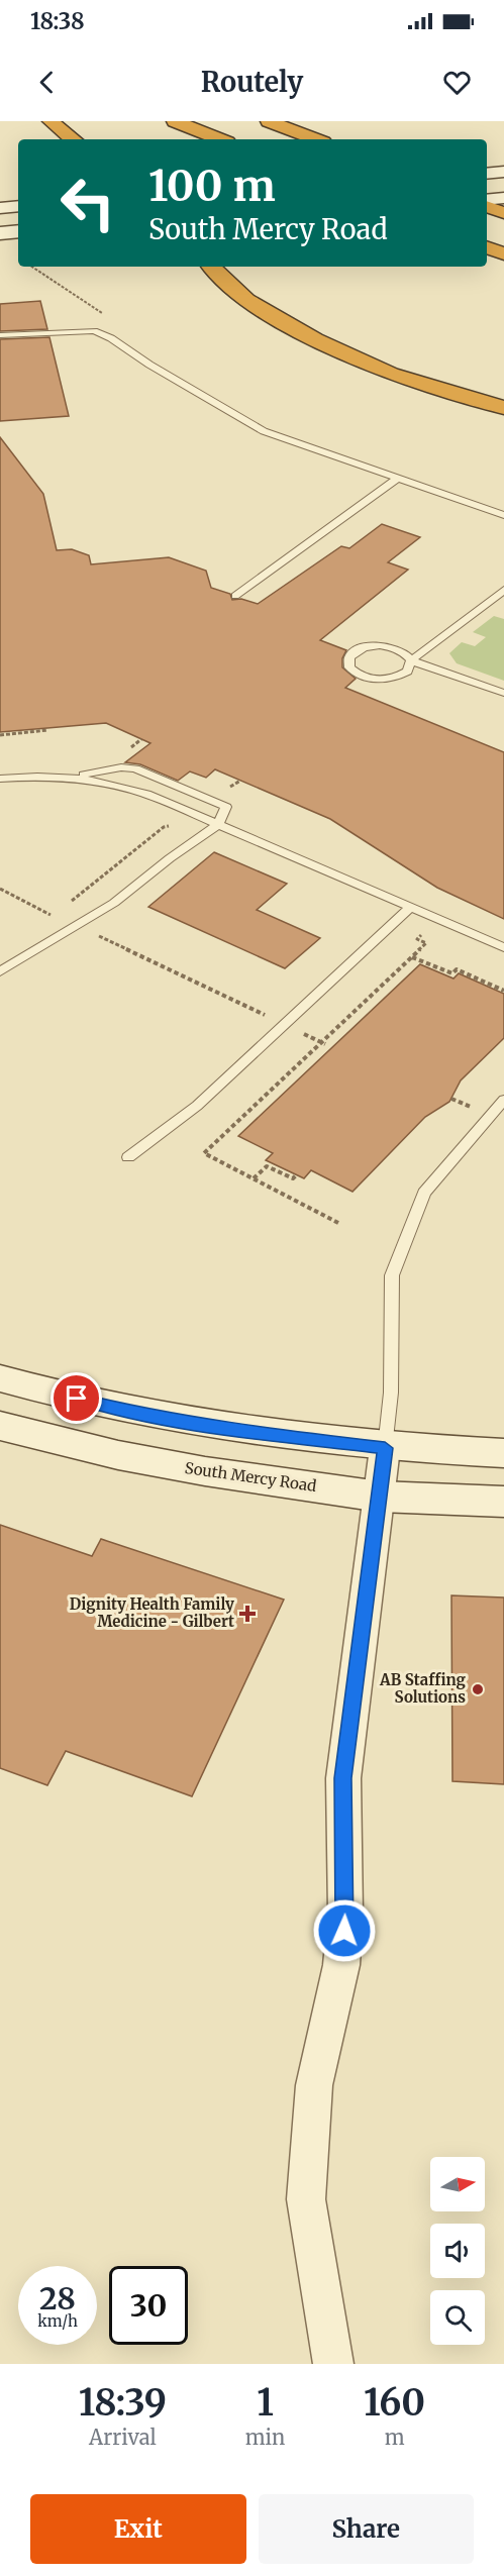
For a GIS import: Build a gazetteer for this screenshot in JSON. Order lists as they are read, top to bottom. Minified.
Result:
{"streets":{"main road":["South Mercy Road"]},"places":{"health":["Dignity Health Family Medicine - Gilbert"],"other":["AB Staffing Solutions"]},"north":"right","page":{"status":"18:38","header":"Routely","turn":["100 m","South Mercy Road"],"speed":"28 km/h","limit":"30","eta":["18:39","Arrival","1","min","160","m"],"buttons":["Exit","Share"]}}
